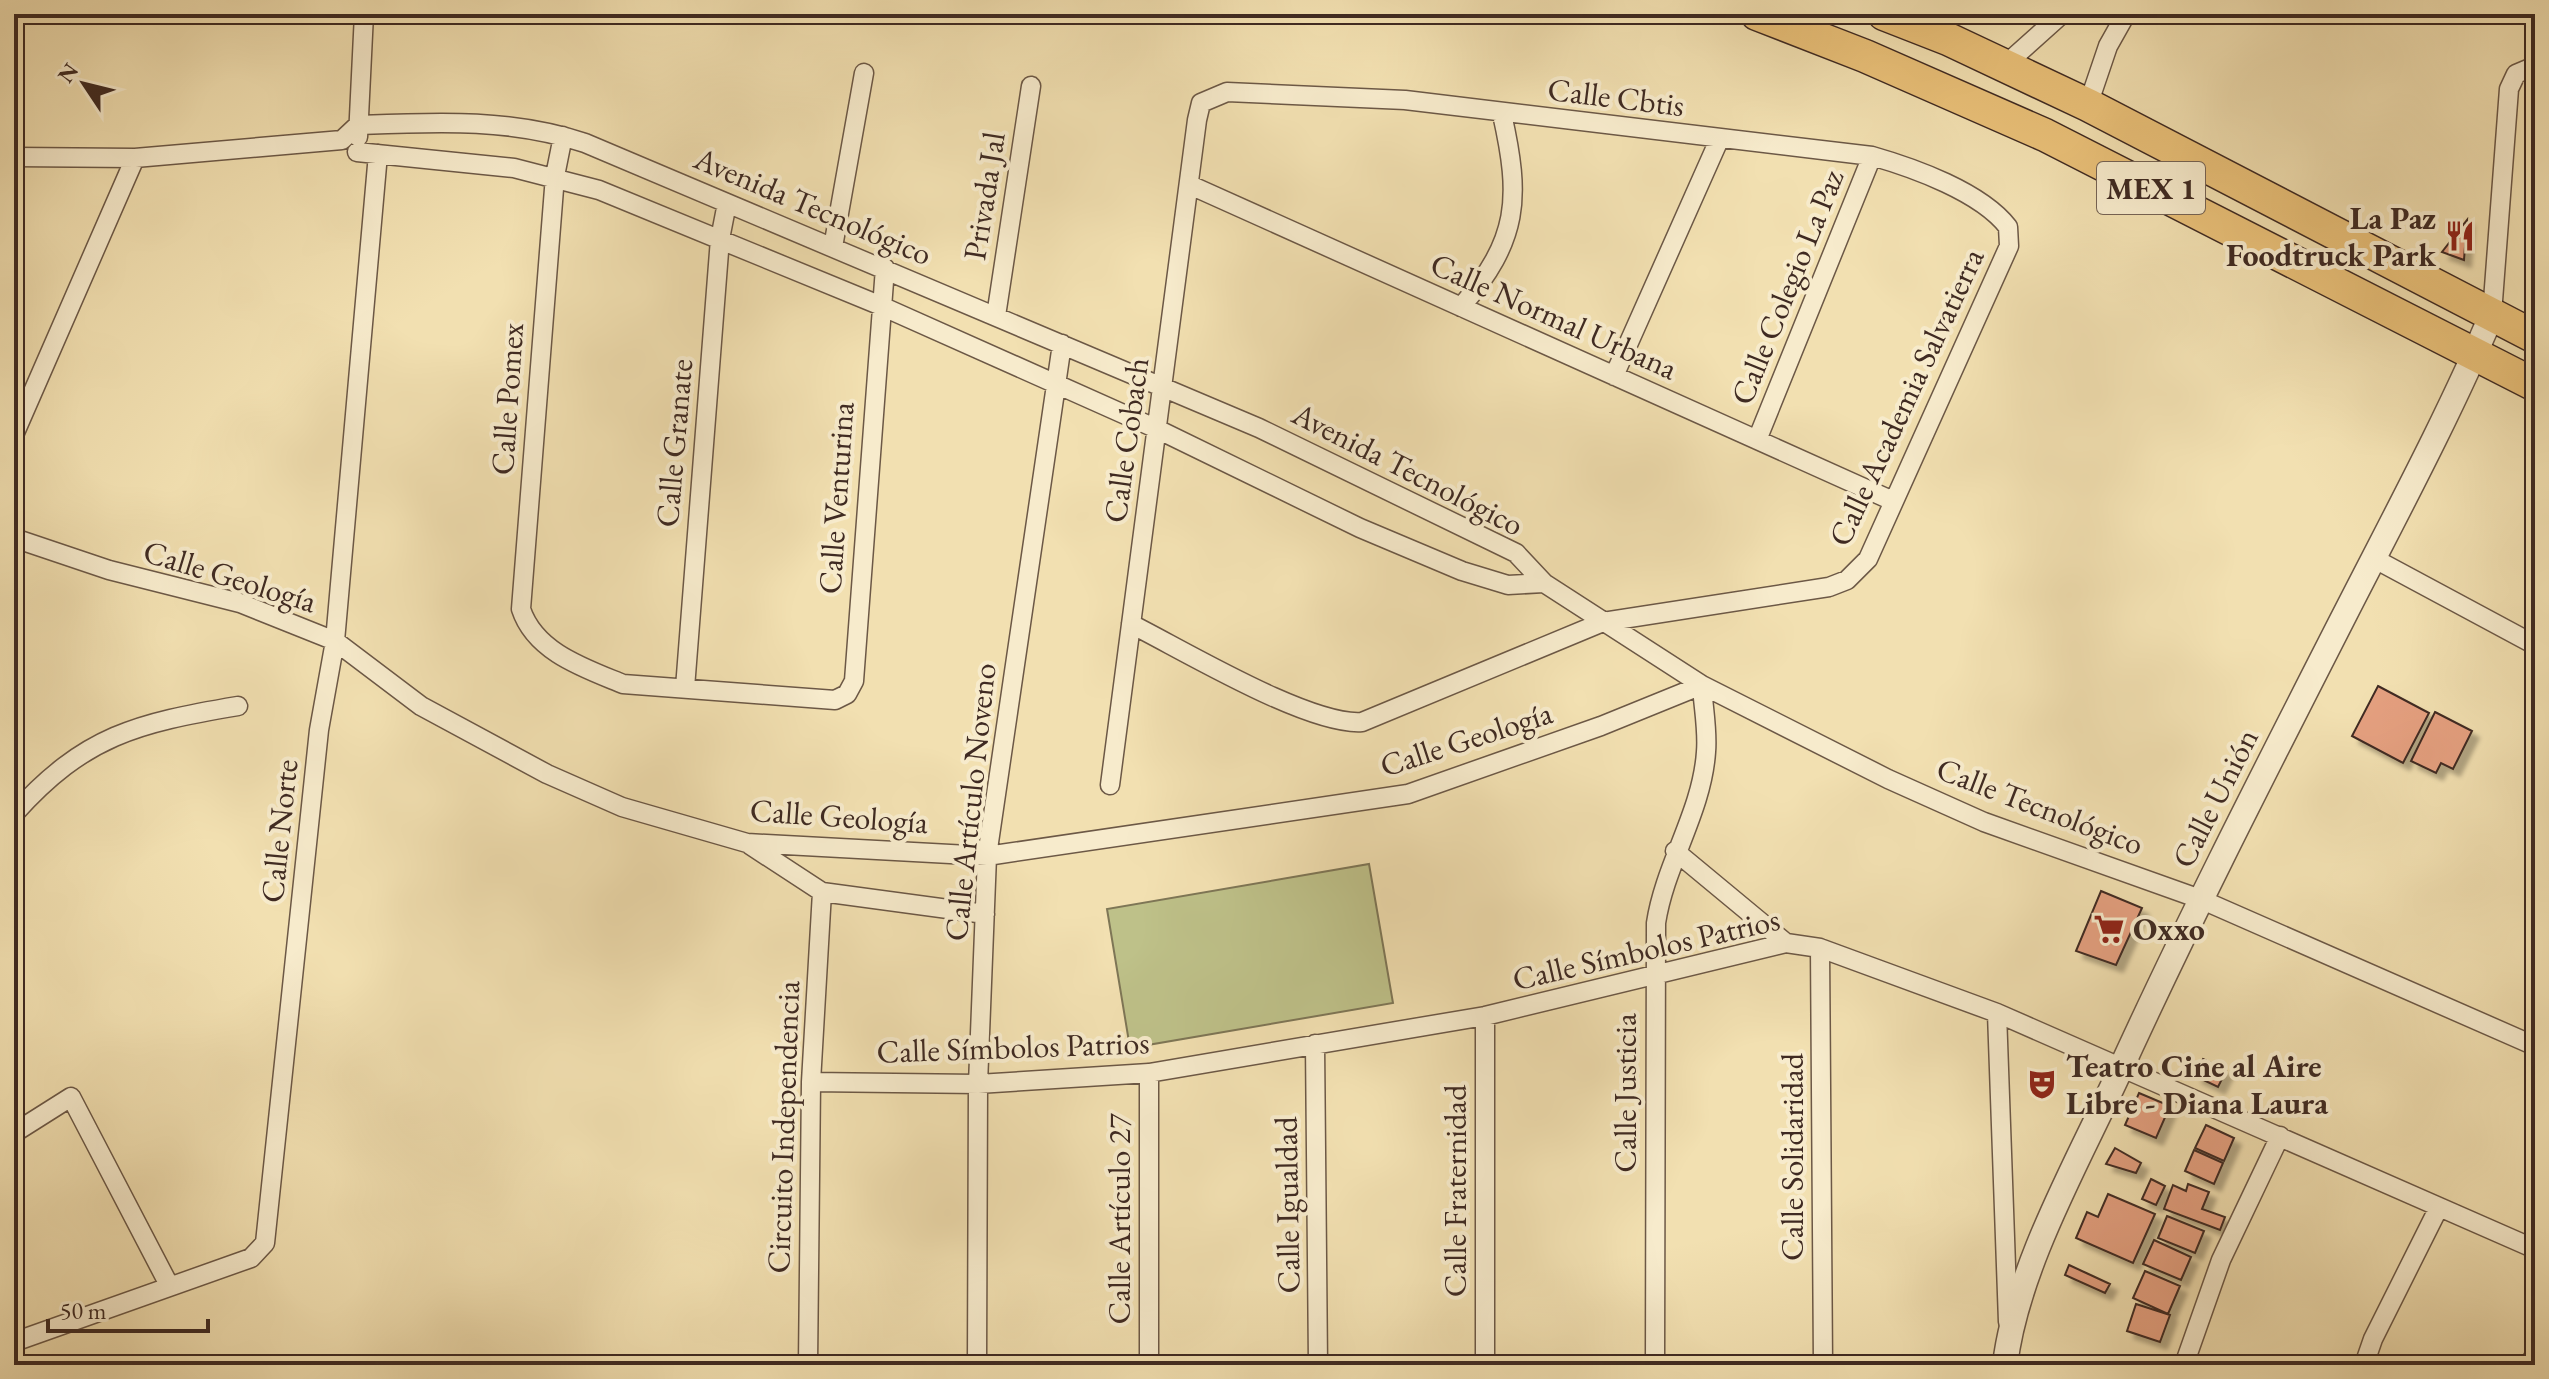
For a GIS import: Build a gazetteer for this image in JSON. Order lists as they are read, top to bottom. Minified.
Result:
{"streets":{"highway":["MEX 1"],"street":["Calle Cbtis","Privada Jal","Avenida Tecnológico","Calle Colegio La Paz","Calle Normal Urbana","Calle Academia Salvatierra","Calle Pomex","Calle Cobach","Calle Granate","Calle Venturina","Calle Geología","Calle Unión","Calle Artículo Noveno","Calle Tecnológico","Calle Norte","Calle Símbolos Patrios","Calle Justicia","Circuito Independencia","Calle Solidaridad","Calle Fraternidad","Calle Igualdad","Calle Artículo 27"]},"crossings":[["Calle Cbtis","Calle Colegio La Paz"],["Calle Cbtis","Calle Academia Salvatierra"],["Calle Cbtis","Calle Cobach"],["MEX 1","Calle Unión"],["Privada Jal","Avenida Tecnológico"],["Avenida Tecnológico","Calle Pomex"],["Avenida Tecnológico","Calle Cobach"],["Avenida Tecnológico","Calle Granate"],["Avenida Tecnológico","Calle Venturina"],["Avenida Tecnológico","Calle Artículo Noveno"],["Avenida Tecnológico","Calle Tecnológico"],["Avenida Tecnológico","Calle Norte"],["Calle Colegio La Paz","Calle Normal Urbana"],["Calle Normal Urbana","Calle Academia Salvatierra"],["Calle Normal Urbana","Calle Cobach"],["Calle Academia Salvatierra","Calle Cobach"],["Calle Academia Salvatierra","Calle Tecnológico"],["Calle Pomex","Calle Granate"],["Calle Pomex","Calle Venturina"],["Calle Granate","Calle Venturina"],["Calle Geología","Calle Artículo Noveno"],["Calle Geología","Calle Tecnológico"],["Calle Geología","Calle Norte"],["Calle Geología","Calle Justicia"],["Calle Unión","Calle Tecnológico"],["Calle Unión","Calle Símbolos Patrios"],["Calle Artículo Noveno","Calle Símbolos Patrios"],["Calle Tecnológico","Calle Justicia"],["Calle Símbolos Patrios","Calle Justicia"],["Calle Símbolos Patrios","Circuito Independencia"],["Calle Símbolos Patrios","Calle Solidaridad"],["Calle Símbolos Patrios","Calle Fraternidad"],["Calle Símbolos Patrios","Calle Igualdad"],["Calle Símbolos Patrios","Calle Artículo 27"]],"places":{"restaurant":["La Paz Foodtruck Park"],"supermarket":["Oxxo"],"theatre":["Teatro Cine al Aire Libre - Diana Laura"]},"scale_bar":"50 m","north":"top left"}
